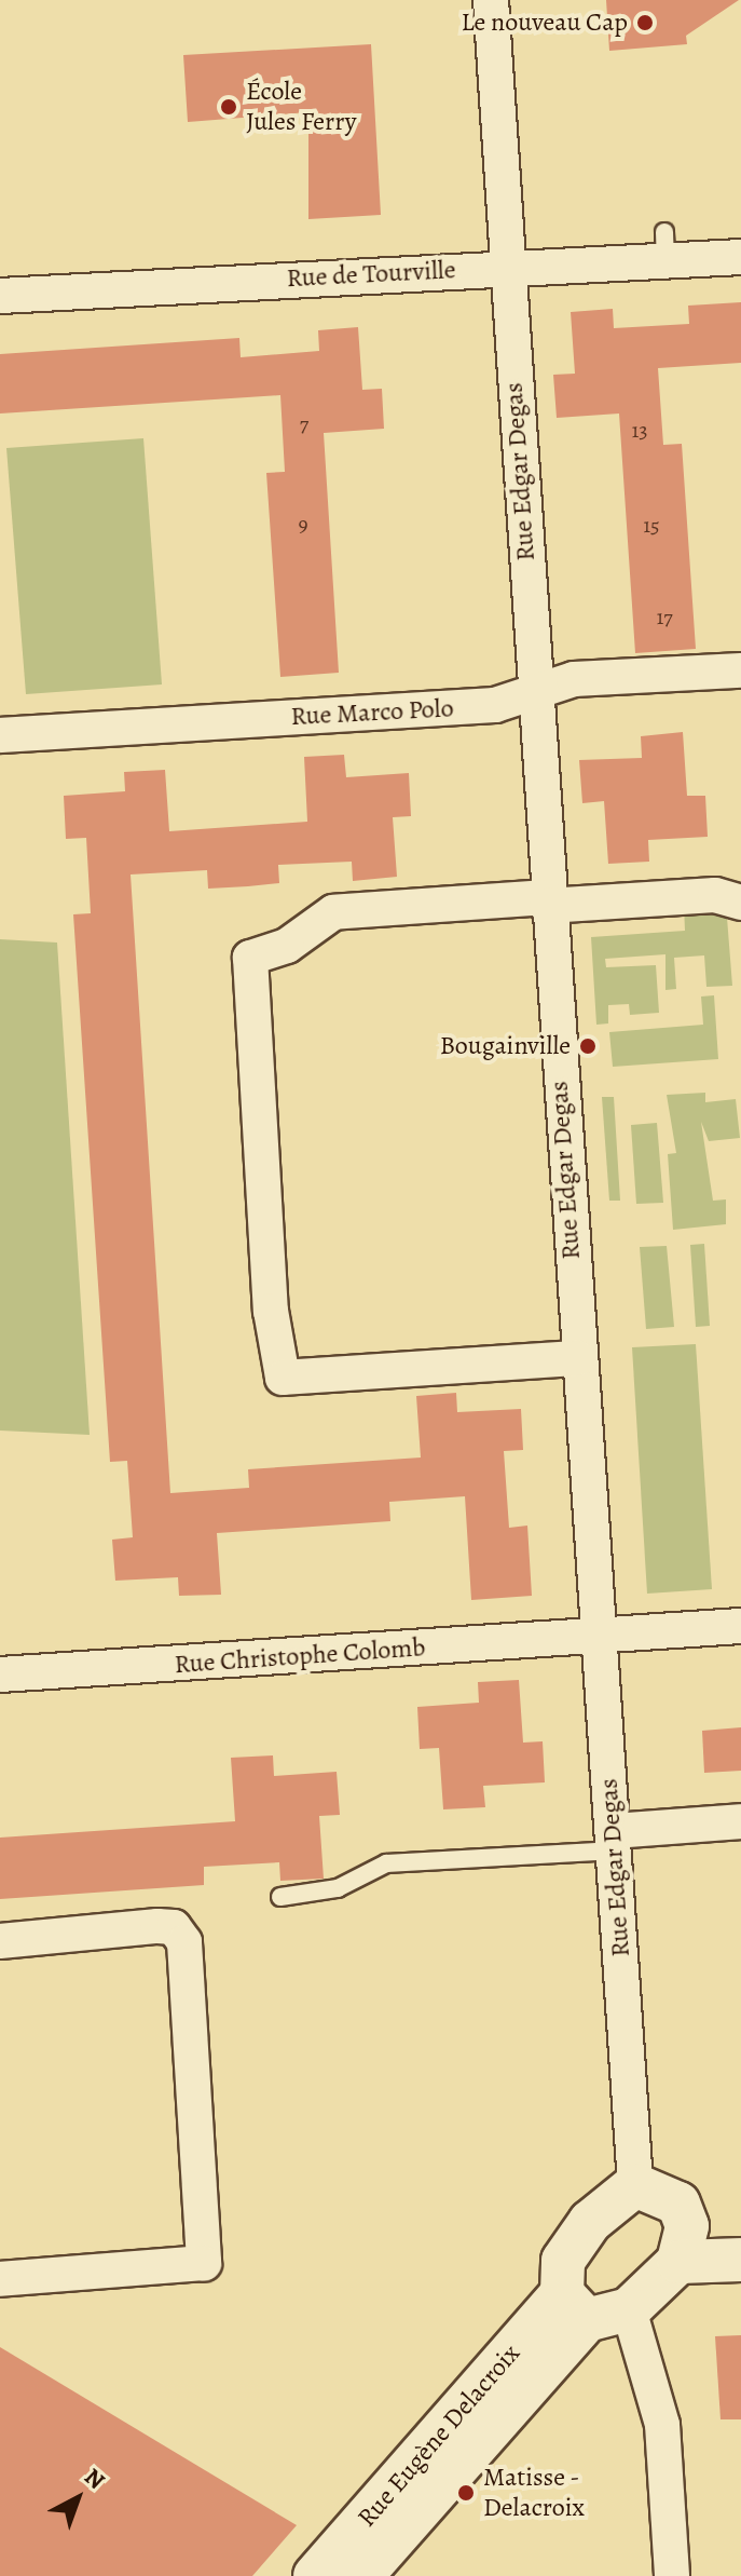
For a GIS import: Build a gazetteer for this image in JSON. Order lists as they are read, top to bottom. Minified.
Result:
{"streets":{"street":["Rue de Tourville","Rue Edgar Degas","Rue Marco Polo","Rue Christophe Colomb","Rue Eugène Delacroix"]},"crossings":[["Rue de Tourville","Rue Edgar Degas"],["Rue Edgar Degas","Rue Marco Polo"],["Rue Edgar Degas","Rue Christophe Colomb"],["Rue Edgar Degas","Rue Eugène Delacroix"]],"places":["Le nouveau Cap","École Jules Ferry","Bougainville","Matisse - Delacroix"],"house_numbers":["7","13","9","15","17"],"north":"top right"}
